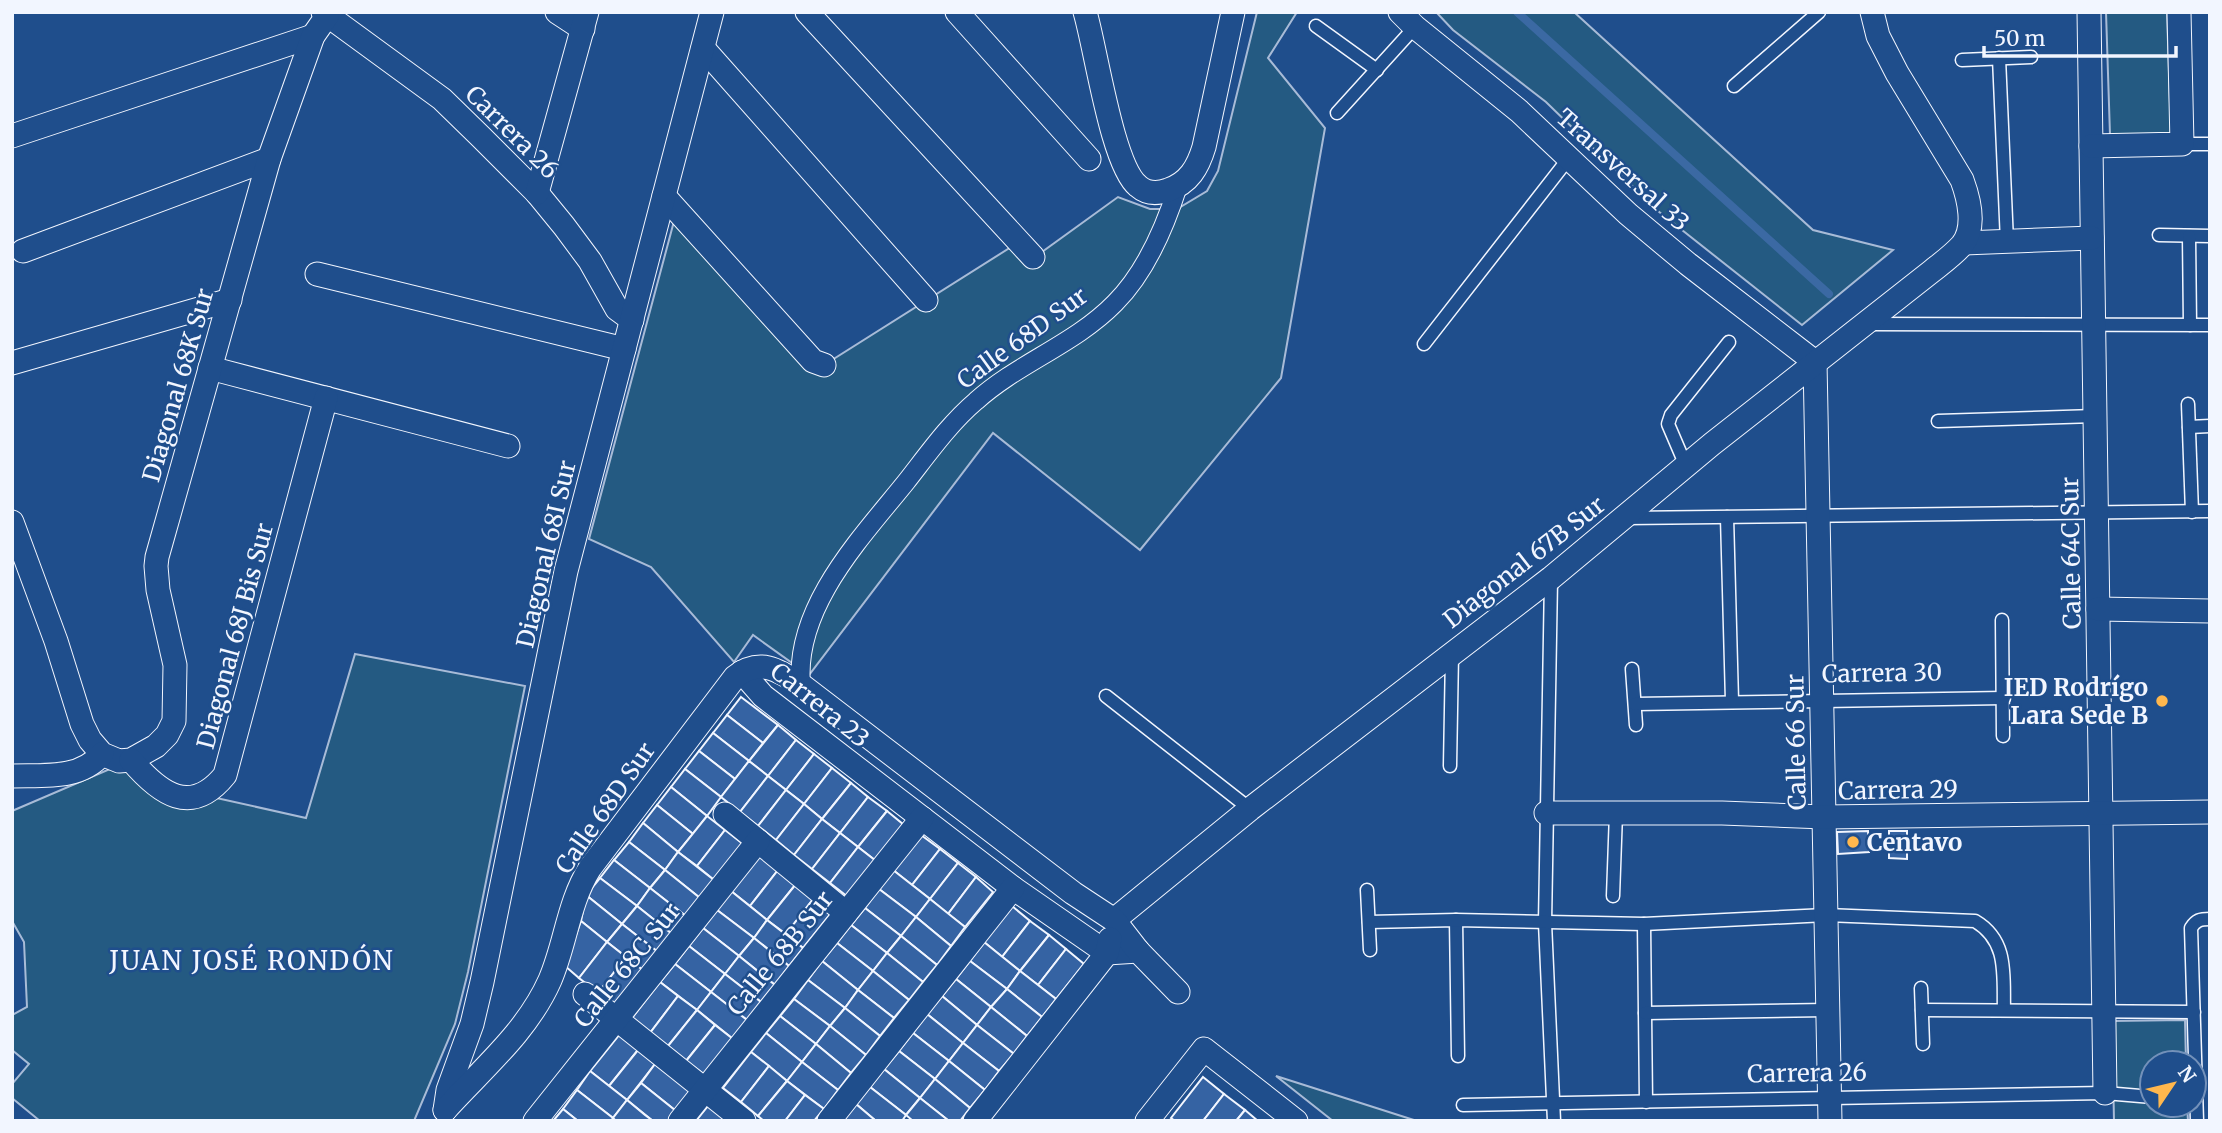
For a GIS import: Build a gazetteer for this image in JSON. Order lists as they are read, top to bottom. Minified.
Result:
{"streets":{"street":["Carrera 26","Transversal 33","Calle 68D Sur","Diagonal 68K Sur","Calle 64C Sur","Diagonal 68I Sur","Diagonal 67B Sur","Diagonal 68J Bis Sur","Carrera 23","Calle 66 Sur","Carrera 29","Calle 68B Sur","Calle 68C Sur"],"lane":["Carrera 30"]},"crossings":[["Carrera 26","Diagonal 68K Sur"],["Carrera 26","Calle 64C Sur"],["Carrera 26","Diagonal 68I Sur"],["Carrera 26","Calle 66 Sur"],["Transversal 33","Diagonal 67B Sur"],["Transversal 33","Calle 66 Sur"],["Calle 68D Sur","Diagonal 68I Sur"],["Calle 68D Sur","Carrera 23"],["Diagonal 68K Sur","Diagonal 68J Bis Sur"],["Calle 64C Sur","Carrera 29"],["Diagonal 67B Sur","Carrera 23"],["Diagonal 67B Sur","Calle 66 Sur"],["Carrera 30","Calle 66 Sur"],["Carrera 23","Calle 68B Sur"],["Calle 66 Sur","Carrera 29"]],"districts":["JUAN JOSÉ RONDÓN"],"places":["IED Rodrígo Lara Sede B","Centavo"],"scale_bar":"50 m","north":"top right"}
